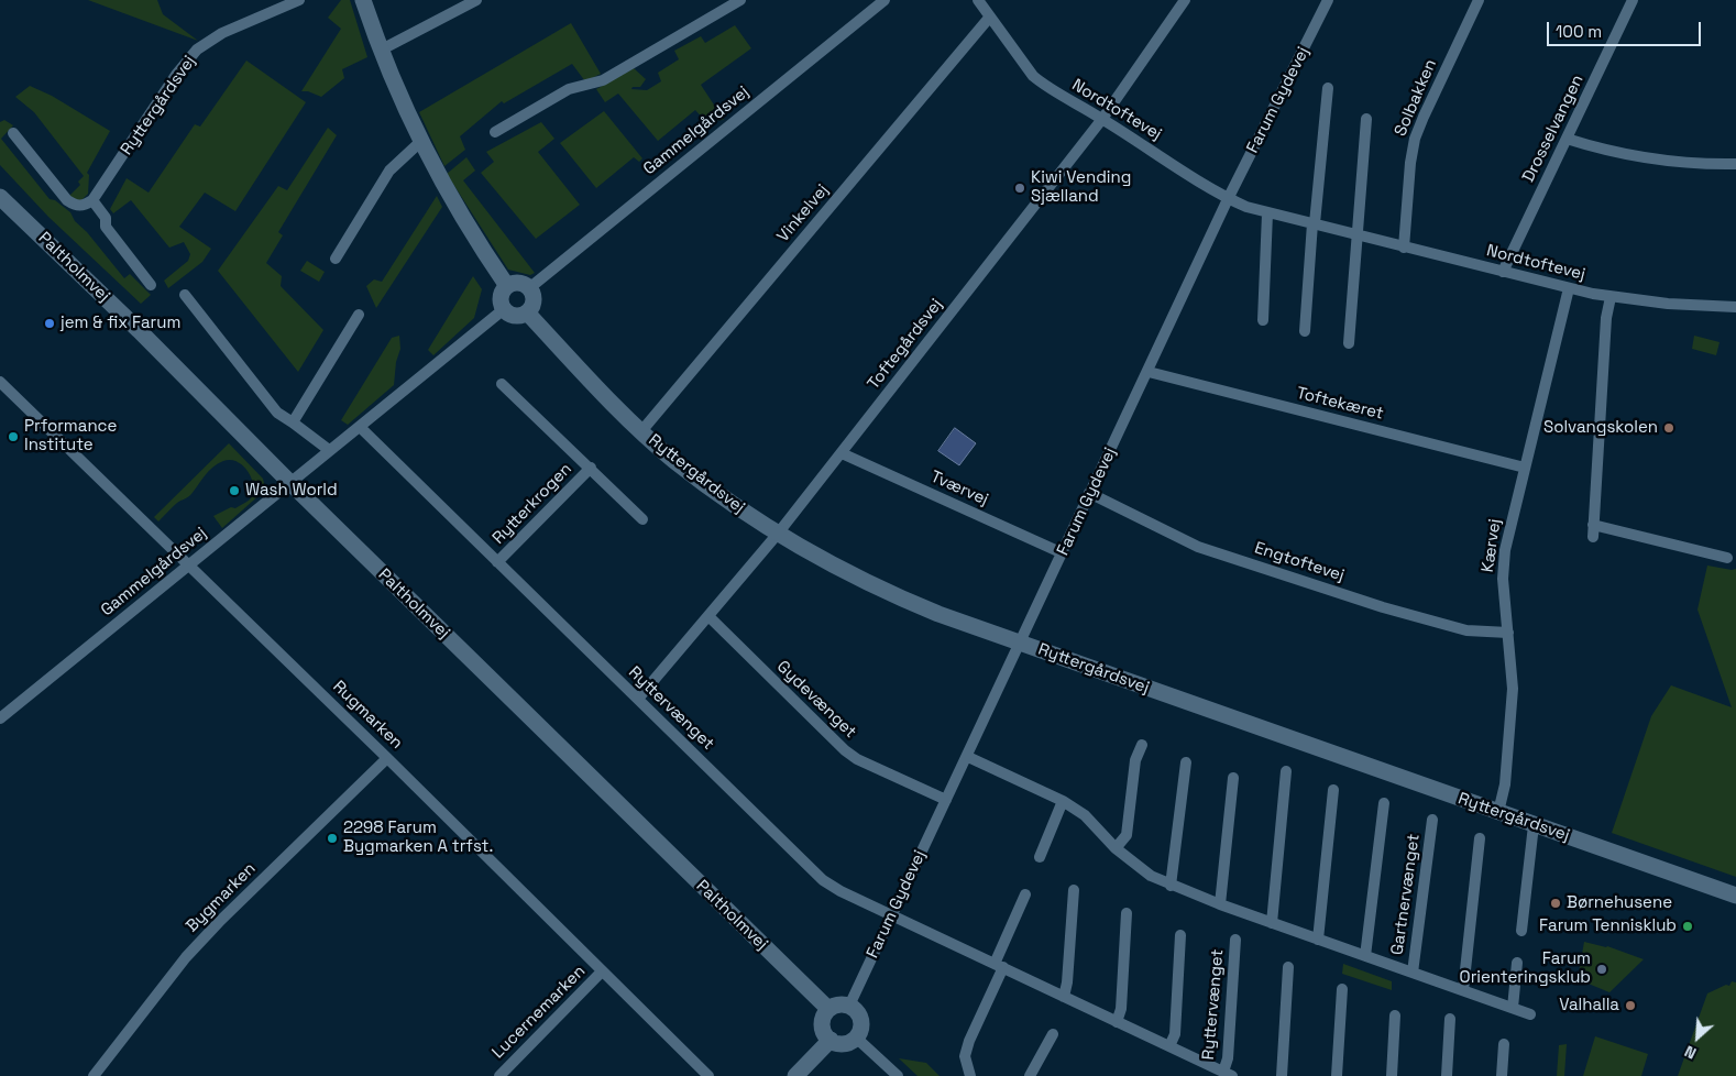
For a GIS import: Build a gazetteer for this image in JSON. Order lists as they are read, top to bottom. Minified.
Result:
{"streets":{"street":["Solbakken","Farum Gydevej","Ryttergårdsvej","Nordtoftevej","Drosselvangen","Gammelgårdsvej","Vinkelvej","Paltholmvej","Toftegårdsvej","Toftekæret","Tværvej","Rytterkrogen","Kærvej","Engtoftevej","Gydevænget","Ryttervænget","Rugmarken","Gartnervænget","Bygmarken","Lucernemarken"]},"crossings":[["Solbakken","Nordtoftevej"],["Farum Gydevej","Ryttergårdsvej"],["Farum Gydevej","Nordtoftevej"],["Farum Gydevej","Paltholmvej"],["Farum Gydevej","Toftekæret"],["Farum Gydevej","Tværvej"],["Farum Gydevej","Engtoftevej"],["Farum Gydevej","Gydevænget"],["Farum Gydevej","Ryttervænget"],["Farum Gydevej","Gartnervænget"],["Ryttergårdsvej","Gammelgårdsvej"],["Ryttergårdsvej","Vinkelvej"],["Ryttergårdsvej","Toftegårdsvej"],["Ryttergårdsvej","Kærvej"],["Nordtoftevej","Drosselvangen"],["Nordtoftevej","Vinkelvej"],["Nordtoftevej","Toftegårdsvej"],["Nordtoftevej","Kærvej"],["Gammelgårdsvej","Paltholmvej"],["Gammelgårdsvej","Ryttervænget"],["Gammelgårdsvej","Rugmarken"],["Toftegårdsvej","Tværvej"],["Toftegårdsvej","Gydevænget"],["Toftegårdsvej","Ryttervænget"],["Toftekæret","Kærvej"],["Rytterkrogen","Ryttervænget"],["Kærvej","Engtoftevej"],["Rugmarken","Bygmarken"],["Rugmarken","Lucernemarken"]],"places":["Kiwi Vending Sjælland","jem & fix Farum","Solvangskolen","Prformance Institute","Wash World","2298 Farum Bygmarken A trfst.","Børnehusene","Farum Tennisklub","Farum Orienteringsklub","Valhalla"],"scale_bar":"100 m","north":"bottom left"}
